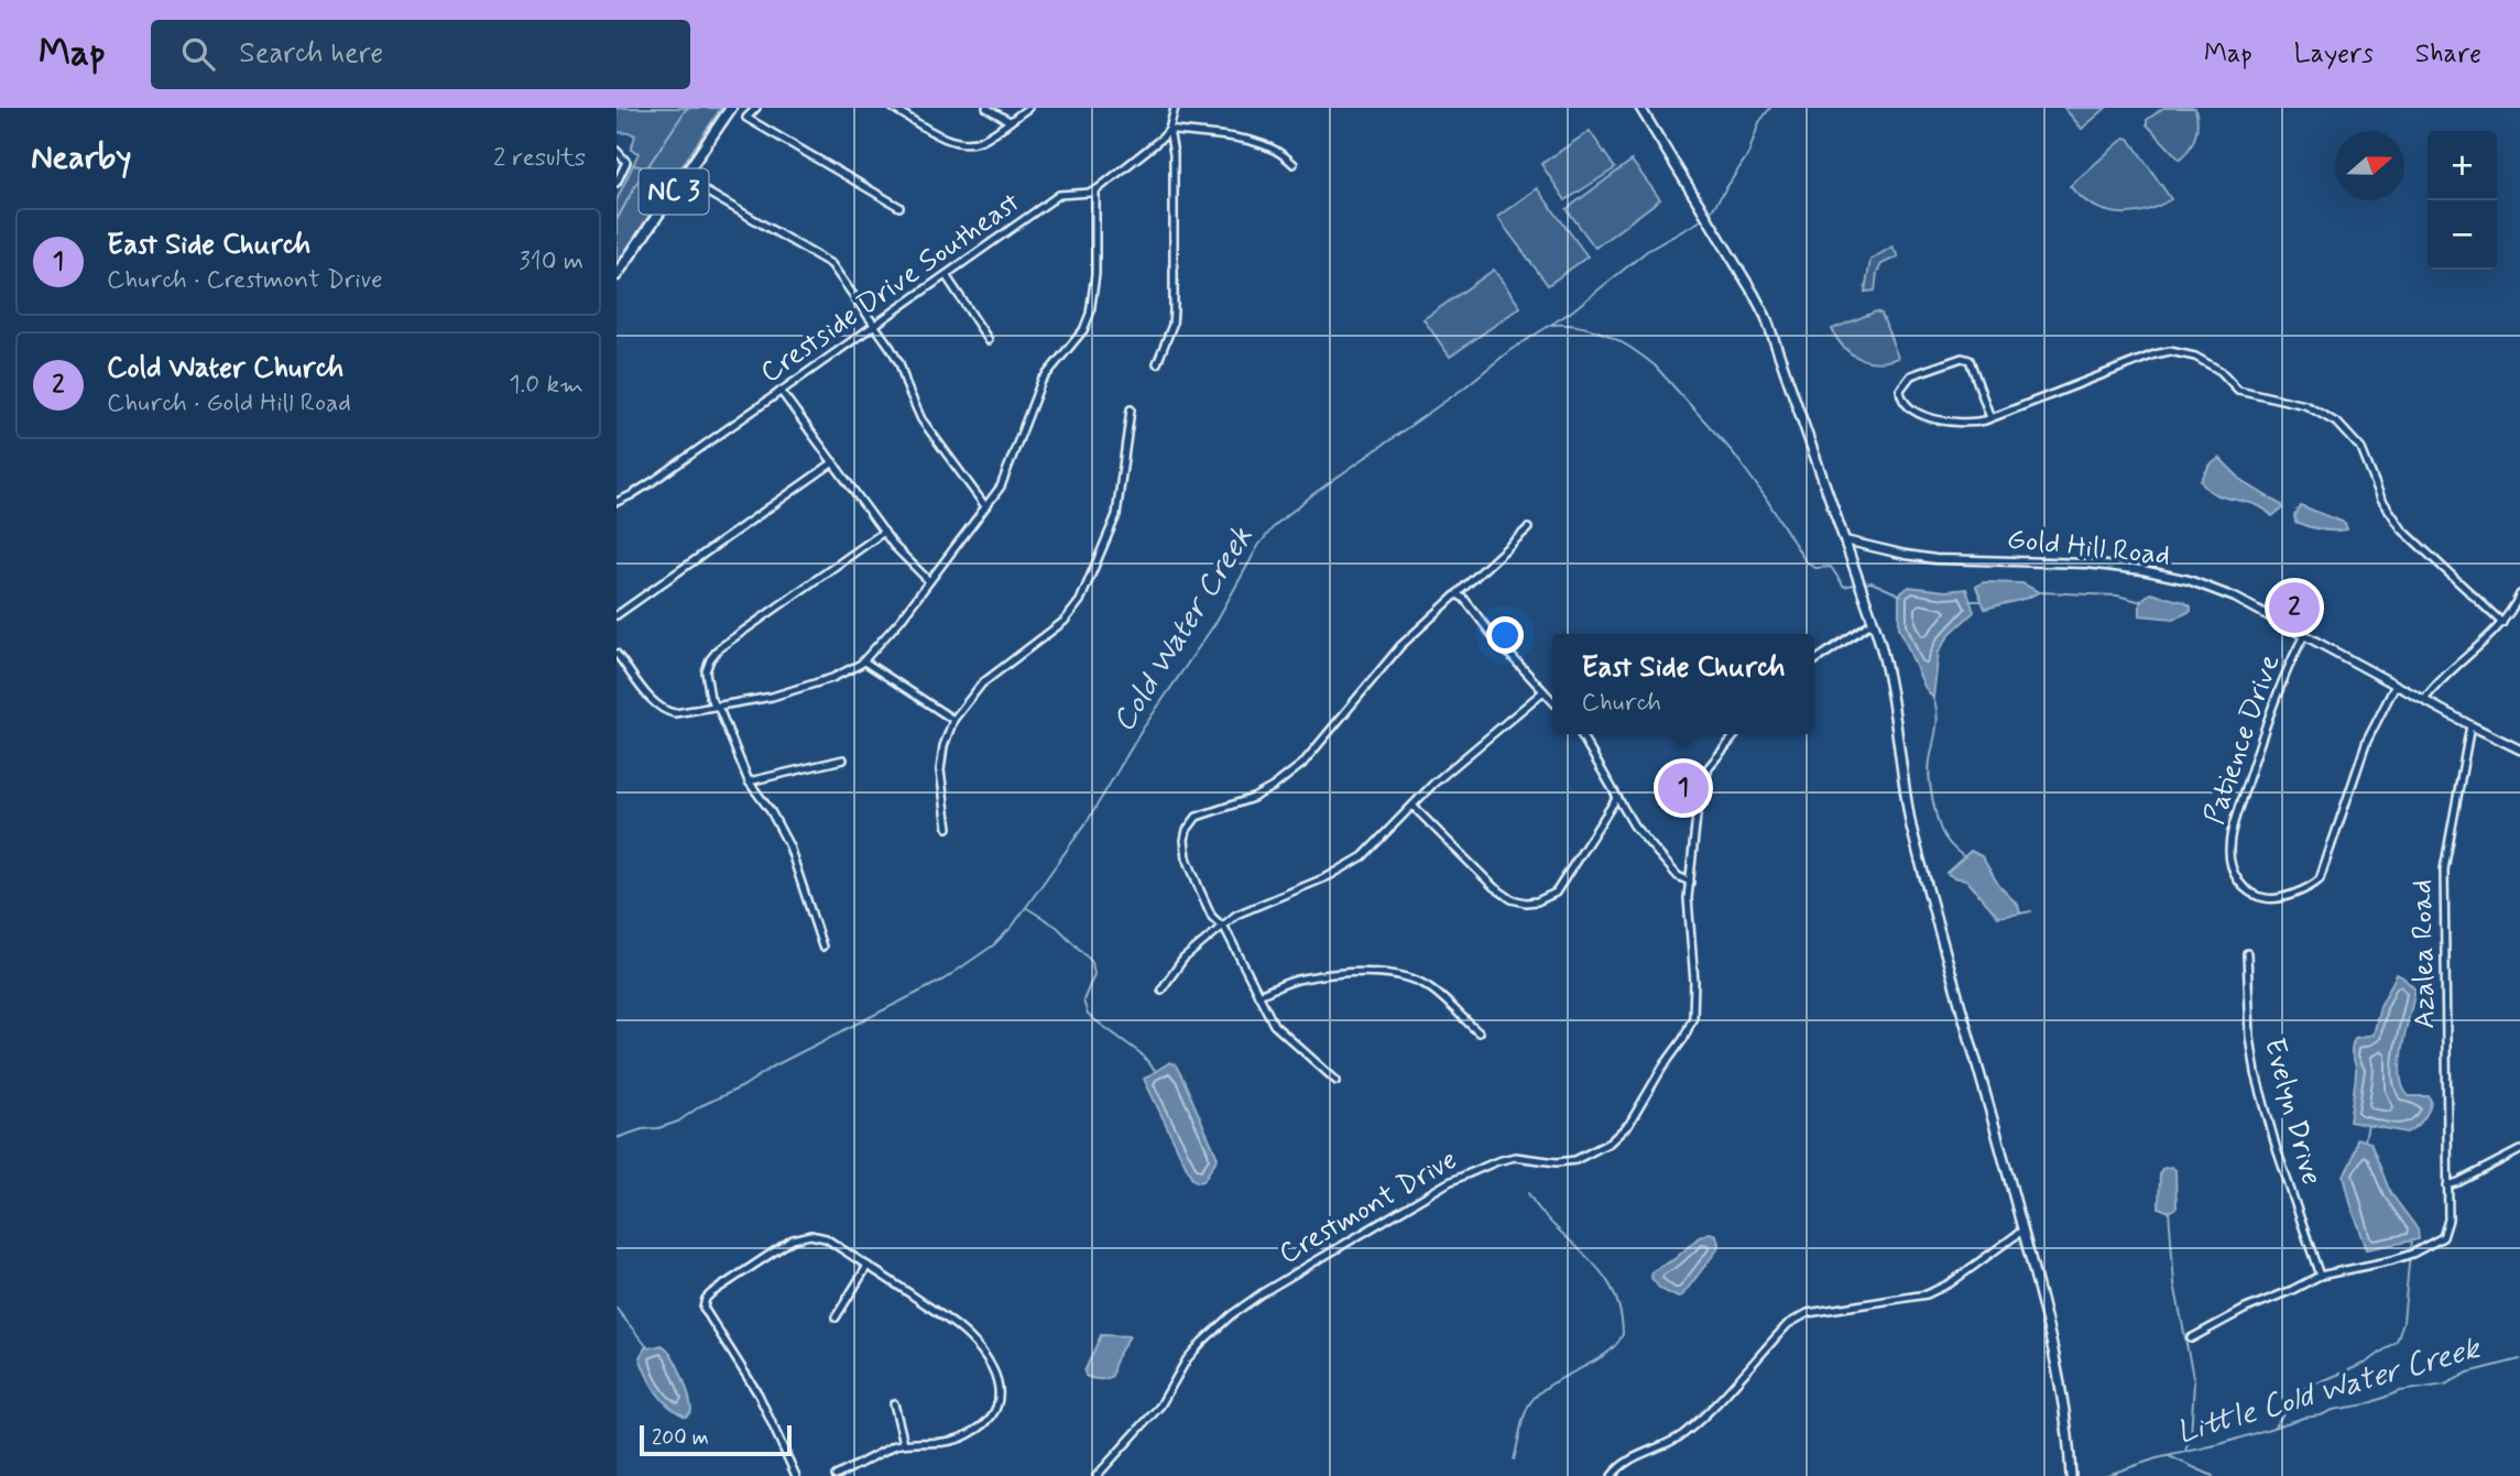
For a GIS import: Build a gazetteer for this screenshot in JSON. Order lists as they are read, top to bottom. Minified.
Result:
{"streets":{"main road":["NC 3"],"street":["Crestside Drive Southeast","Gold Hill Road","Patience Drive","Azalea Road","Evelyn Drive","Crestmont Drive"]},"crossings":[["Gold Hill Road","Patience Drive"],["Gold Hill Road","Azalea Road"],["Azalea Road","Evelyn Drive"]],"water":["Cold Water Creek","Little Cold Water Creek"],"scale_bar":"200 m","north":"right","page":{"header":"Map","search":"Search here","nav":["Map","Layers","Share"],"heading":["Nearby","2 results"],"map_buttons":["+","−"],"list":[{"mark":"1","name":"East Side Church","note":"Church · Crestmont Drive","value":"310 m"},{"mark":"2","name":"Cold Water Church","note":"Church · Gold Hill Road","value":"1.0 km"}],"pins":["2","1"],"popup":["East Side Church","Church"],"scale":"200 m"}}
